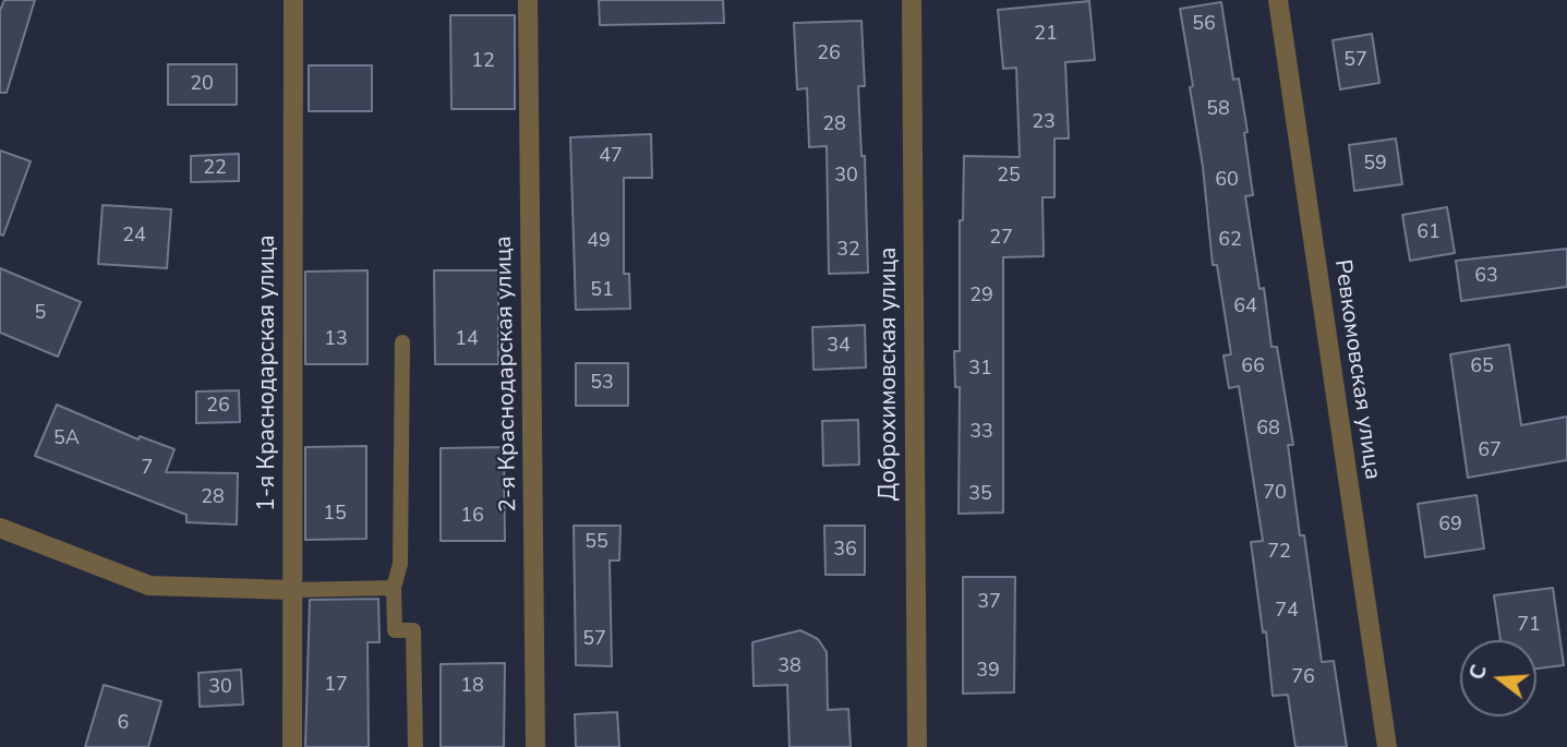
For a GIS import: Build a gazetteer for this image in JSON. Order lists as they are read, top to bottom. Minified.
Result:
{"streets":{"street":["Ревкомовская улица","1-я Краснодарская улица","2-я Краснодарская улица","Доброхимовская улица"]},"house_numbers":["56","21","26","57","12","20","58","23","28","47","59","22","30","25","60","61","24","27","62","49","32","63","51","29","64","5","13","14","34","66","65","31","53","26","68","33","5А","67","7","70","35","28","15","16","69","55","36","72","37","74","71","57","38","39","76","17","18","30","6"],"north":"left"}
